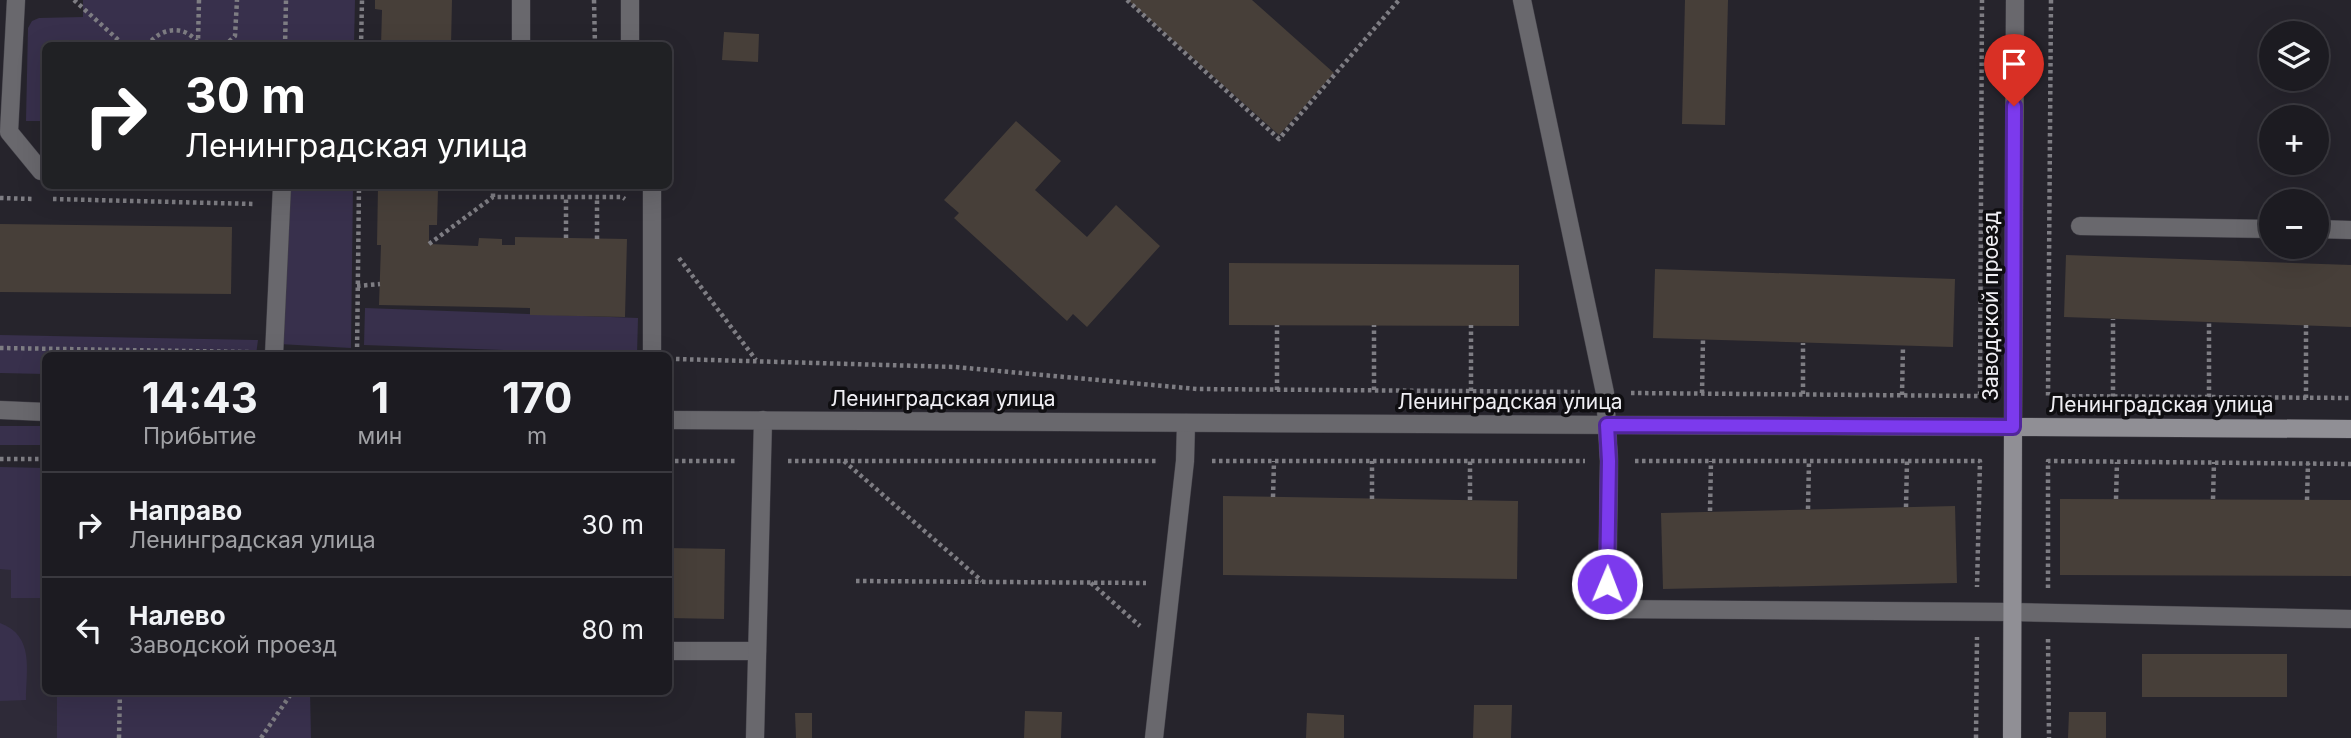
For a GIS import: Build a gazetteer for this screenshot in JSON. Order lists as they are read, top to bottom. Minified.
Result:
{"streets":{"street":["Заводской проезд","Ленинградская улица"]},"crossings":[["Заводской проезд","Ленинградская улица"]],"page":{"map_buttons":["+","−"],"turn":["30 m","Ленинградская улица"],"eta":["14:43","Прибытие","1","мин","170","m"],"list":[{"name":"Направо","note":"Ленинградская улица","value":"30 m"},{"name":"Налево","note":"Заводской проезд","value":"80 m"}]}}
